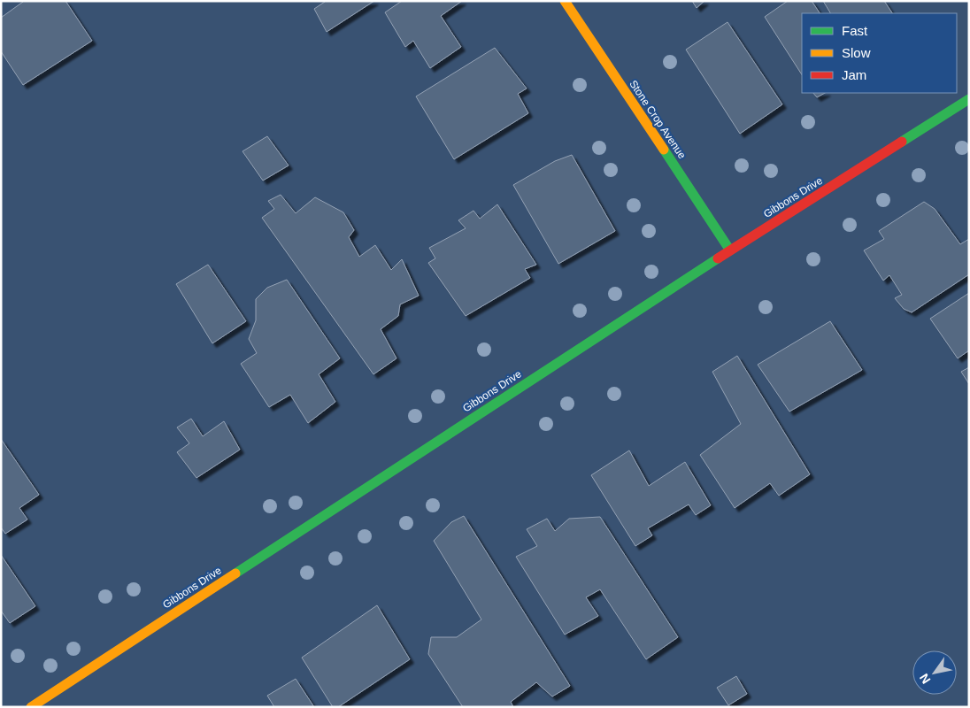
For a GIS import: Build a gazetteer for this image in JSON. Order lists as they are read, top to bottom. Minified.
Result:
{"streets":{"street":["Stone Crop Avenue","Gibbons Drive"]},"crossings":[["Stone Crop Avenue","Gibbons Drive"]],"legend":["Fast","Slow","Jam"],"north":"bottom left"}
